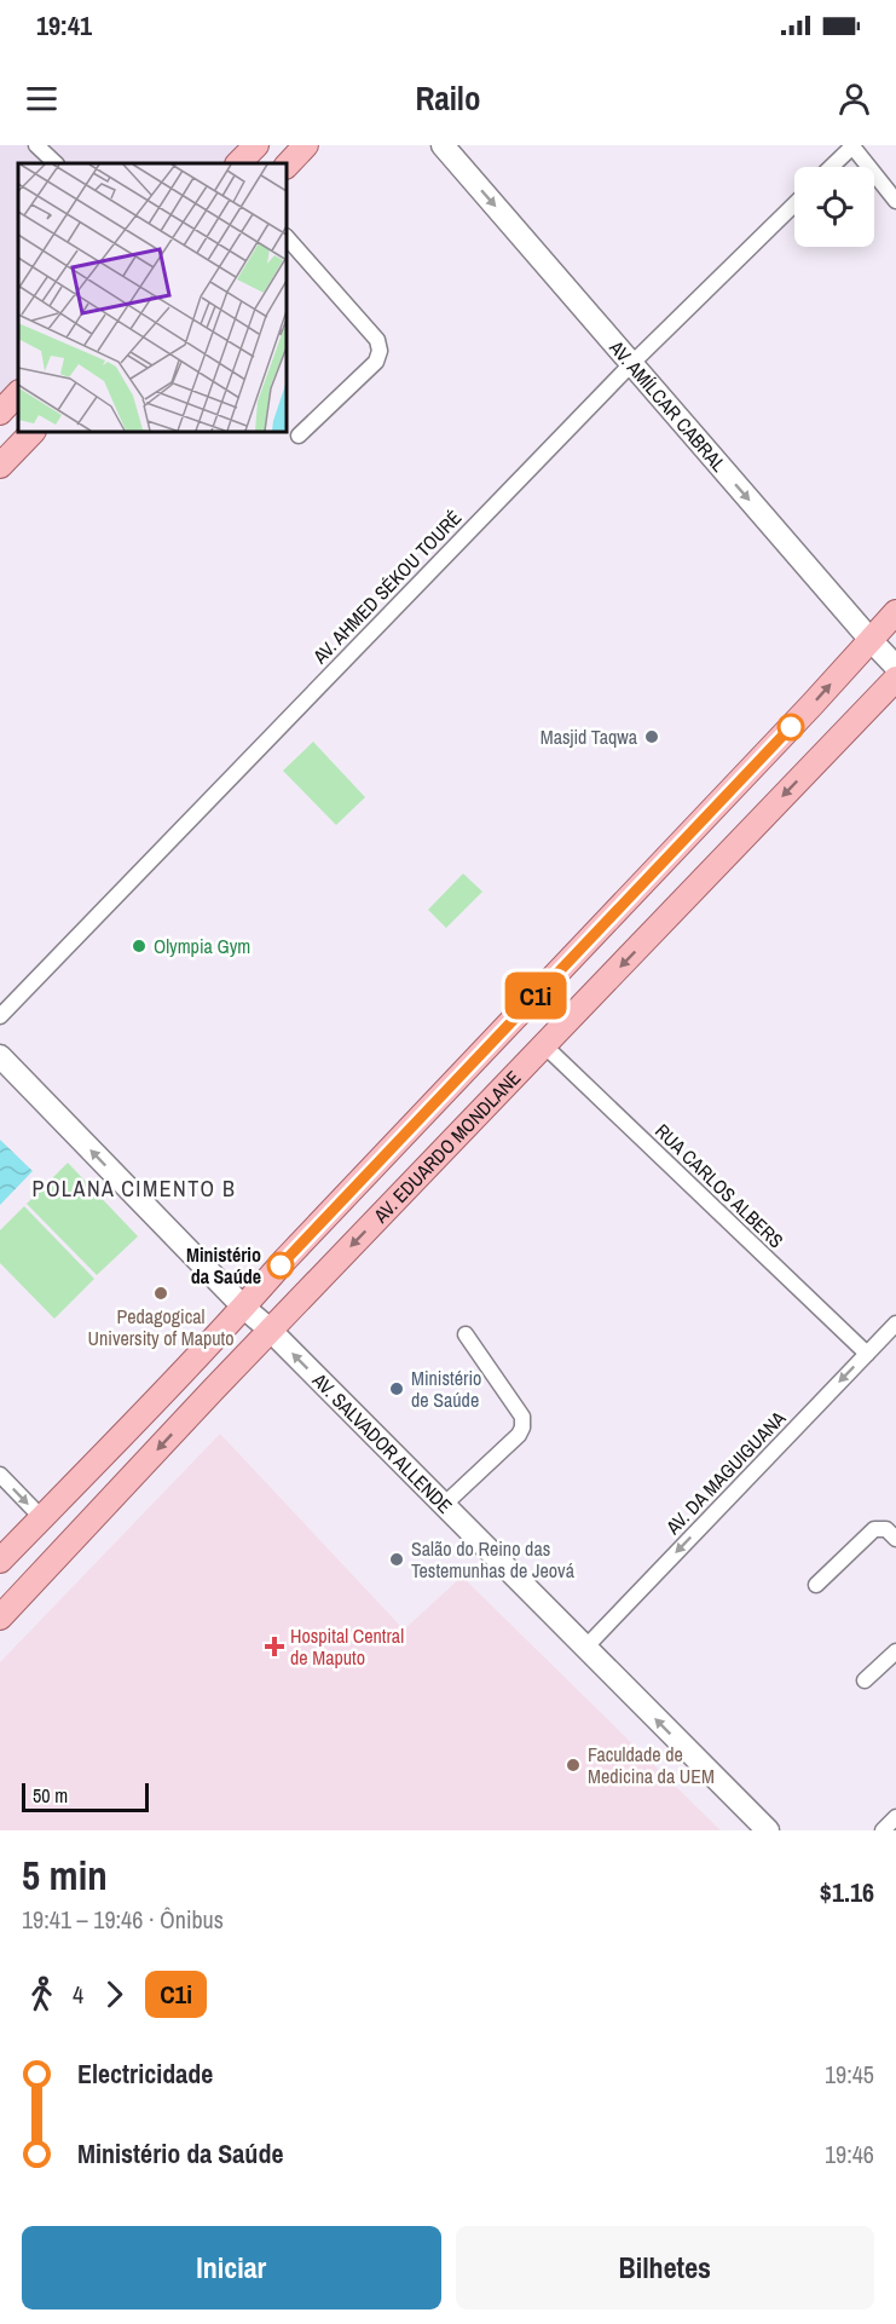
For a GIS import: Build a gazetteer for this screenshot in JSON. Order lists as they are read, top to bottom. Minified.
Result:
{"streets":{"main road":["AV. EDUARDO MONDLANE"],"street":["AV. AMÍLCAR CABRAL","AV. AHMED SÉKOU TOURÉ","RUA CARLOS ALBERS","AV. SALVADOR ALLENDE","AV. DA MAGUIGUANA"]},"crossings":[["AV. AMÍLCAR CABRAL","AV. AHMED SÉKOU TOURÉ"],["AV. AMÍLCAR CABRAL","AV. EDUARDO MONDLANE"],["AV. EDUARDO MONDLANE","RUA CARLOS ALBERS"],["AV. EDUARDO MONDLANE","AV. SALVADOR ALLENDE"],["RUA CARLOS ALBERS","AV. DA MAGUIGUANA"],["AV. SALVADOR ALLENDE","AV. DA MAGUIGUANA"]],"one_way":["AV. AMÍLCAR CABRAL","AV. SALVADOR ALLENDE","AV. DA MAGUIGUANA"],"districts":["POLANA CIMENTO B"],"places":{"other":["Masjid Taqwa","Olympia Gym","Ministério da Saúde","Pedagogical University of Maputo","Ministério de Saúde","Salão do Reino das Testemunhas de Jeová","Faculdade de Medicina da UEM"],"health":["Hospital Central de Maputo"]},"lines":["bus line C1i"],"scale_bar":"50 m","page":{"status":"19:41","header":"Railo","on_map":"C1i","scale":"50 m","heading":["5 min","19:41 – 19:46 · Ônibus","$1.16"],"legs":["4","C1i"],"list":[{"name":"Electricidade","value":"19:45"},{"name":"Ministério da Saúde","value":"19:46"}],"buttons":["Iniciar","Bilhetes"]}}
